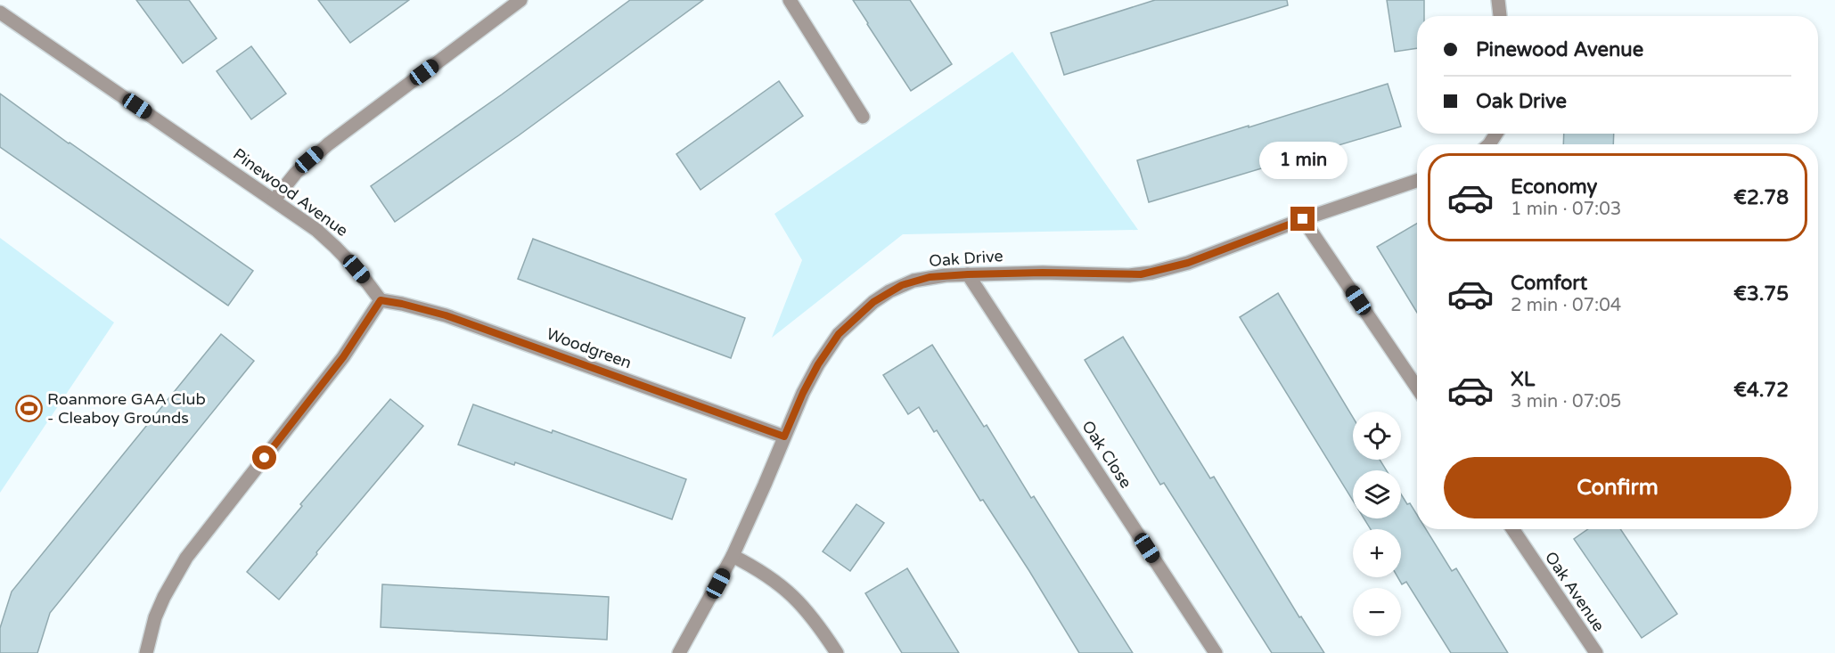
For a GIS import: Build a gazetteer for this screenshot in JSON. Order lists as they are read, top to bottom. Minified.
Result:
{"streets":{"street":["Pinewood Avenue","Oak Drive","Woodgreen","Oak Close","Oak Avenue"]},"crossings":[["Pinewood Avenue","Woodgreen"],["Oak Drive","Woodgreen"],["Oak Drive","Oak Close"]],"places":{"sports":["Roanmore GAA Club - Cleaboy Grounds"]},"page":{"banner":["Pinewood Avenue","Oak Drive"],"bubble":"1 min","list":[{"name":"Economy","note":"1 min · 07:03","value":"€2.78"},{"name":"Comfort","note":"2 min · 07:04","value":"€3.75"},{"name":"XL","note":"3 min · 07:05","value":"€4.72"}],"map_buttons":["+","−"],"buttons":"Confirm"}}
